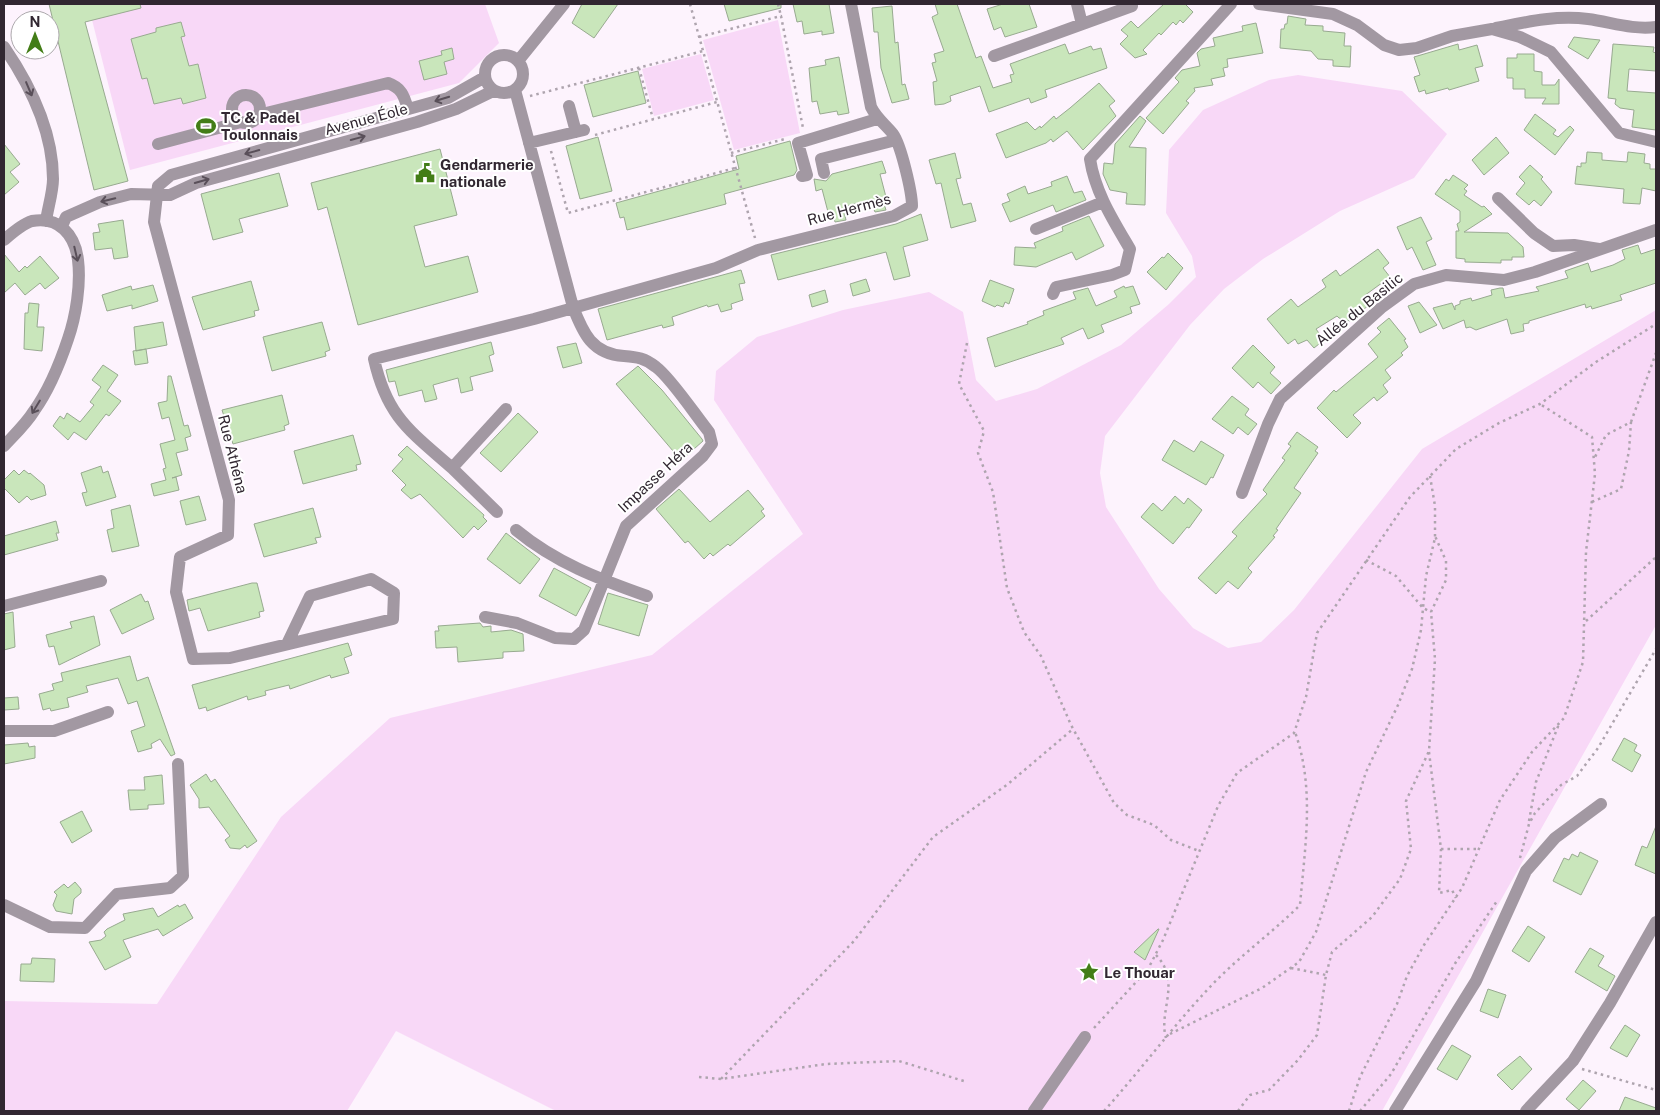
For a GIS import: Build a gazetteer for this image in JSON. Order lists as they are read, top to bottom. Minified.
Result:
{"streets":{"street":["Avenue Éole","Rue Hermès","Allée du Basilic","Rue Athéna","Impasse Héra"]},"crossings":[["Avenue Éole","Rue Athéna"],["Avenue Éole","Impasse Héra"]],"places":{"sports":["TC & Padel Toulonnais"],"public building":["Gendarmerie nationale"],"place":["Le Thouar"]},"north":"top"}
